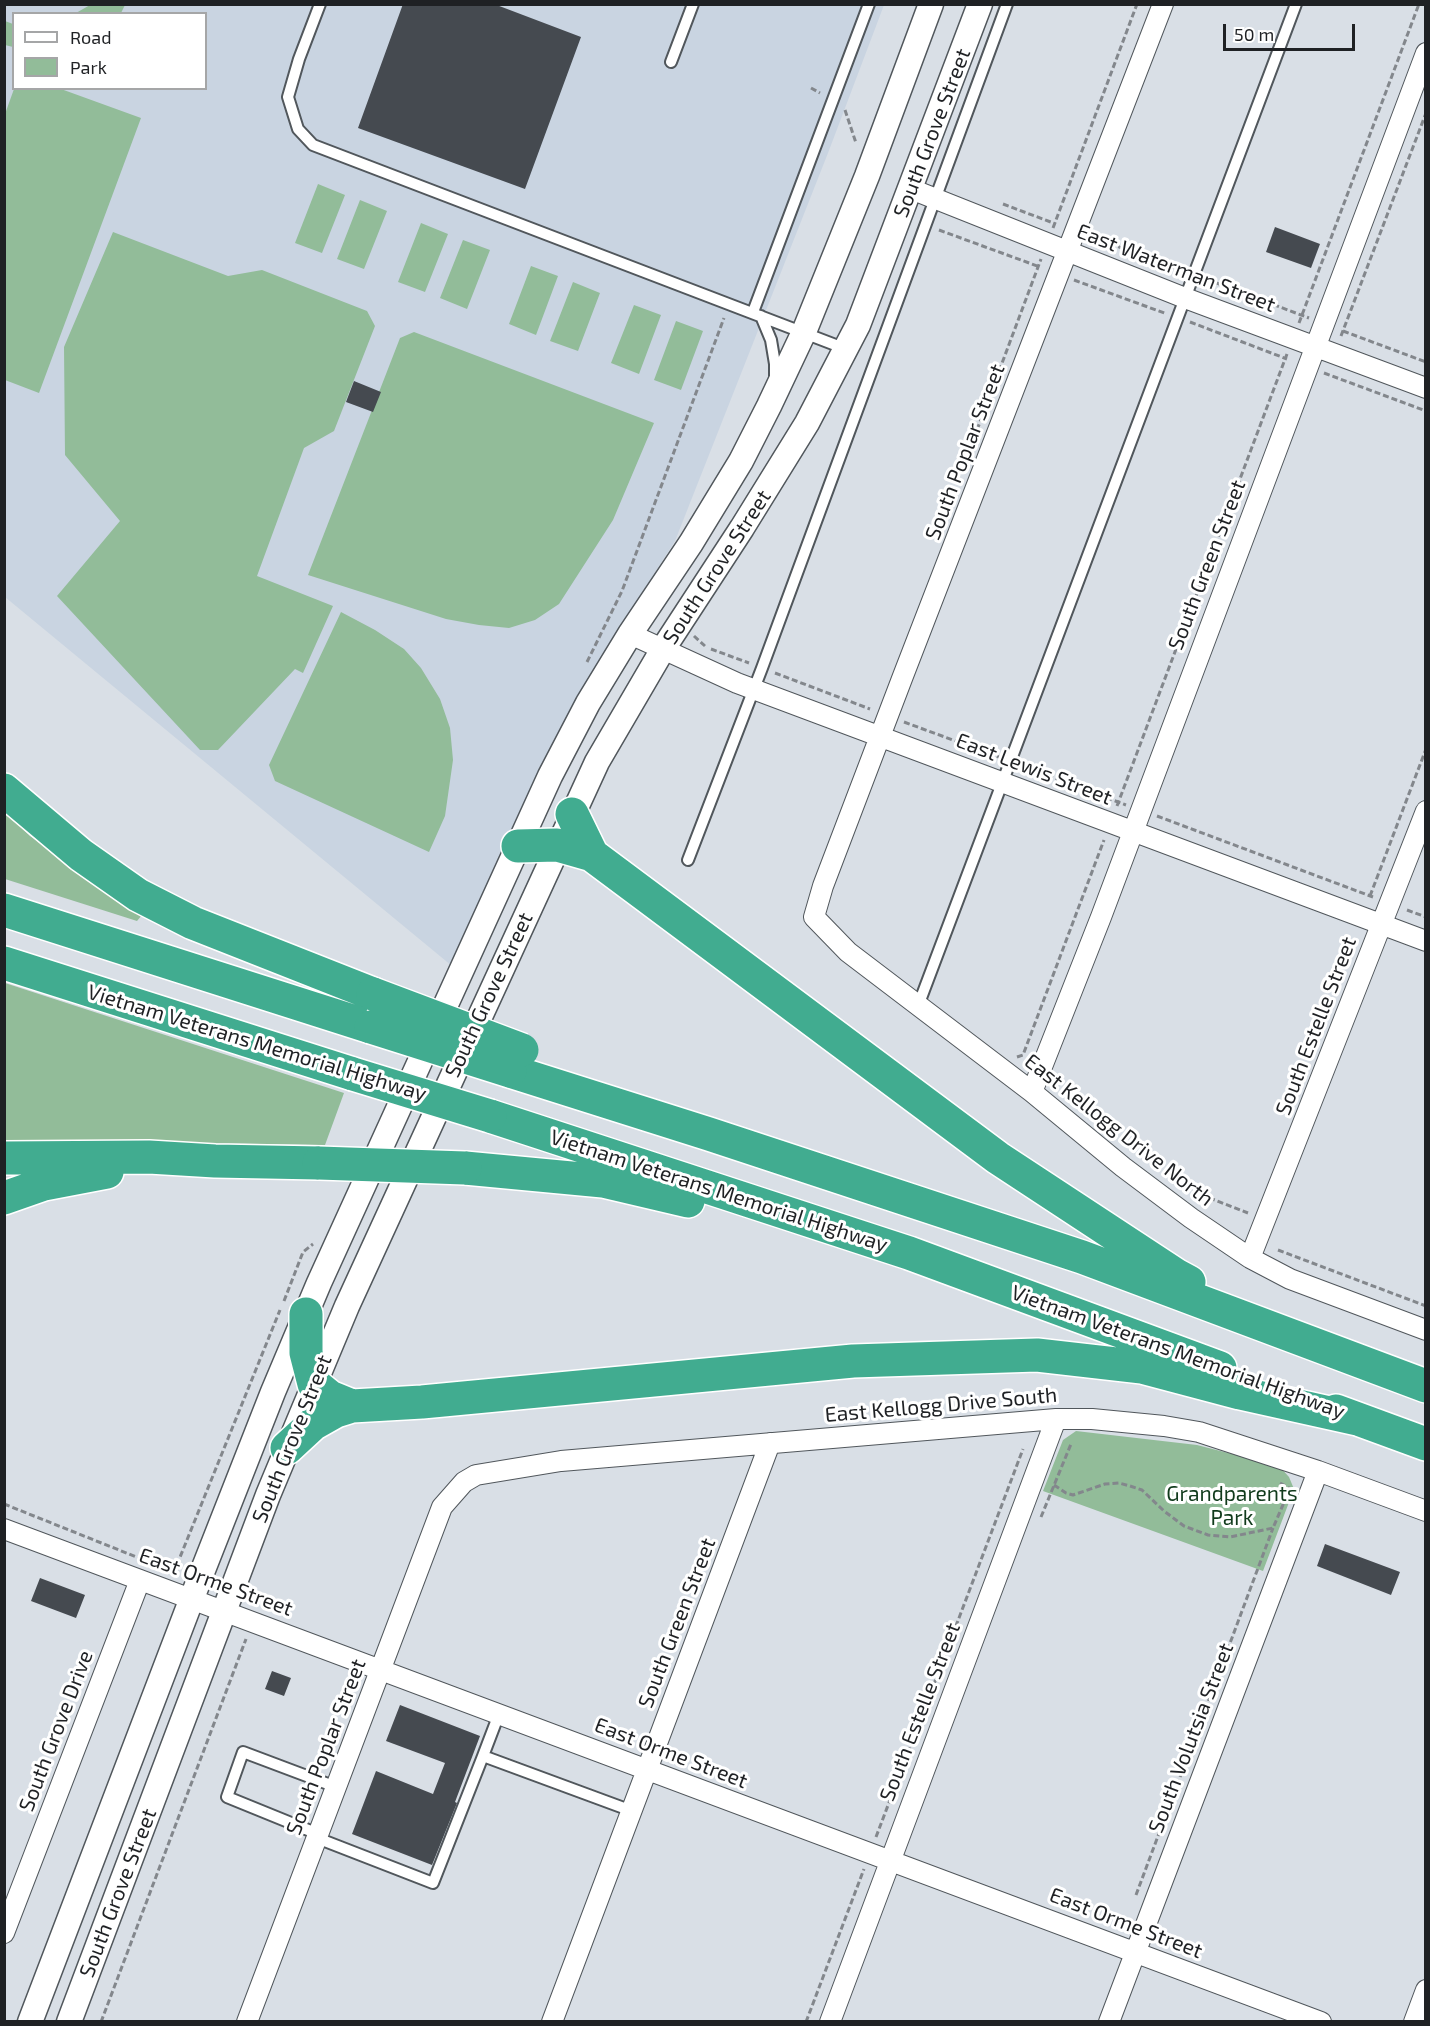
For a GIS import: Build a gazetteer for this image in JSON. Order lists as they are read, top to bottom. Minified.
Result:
{"streets":{"highway":["Vietnam Veterans Memorial Highway"],"street":["South Grove Street","East Waterman Street","South Poplar Street","South Green Street","East Lewis Street","South Estelle Street","East Kellogg Drive North","East Kellogg Drive South","East Orme Street","South Grove Drive","South Volutsia Street"]},"crossings":[["South Grove Street","East Waterman Street"],["South Grove Street","East Lewis Street"],["South Grove Street","East Orme Street"],["East Waterman Street","South Poplar Street"],["East Waterman Street","South Green Street"],["South Poplar Street","East Lewis Street"],["South Poplar Street","East Kellogg Drive North"],["South Poplar Street","East Kellogg Drive South"],["South Poplar Street","East Orme Street"],["South Green Street","East Lewis Street"],["South Green Street","East Kellogg Drive North"],["South Green Street","East Kellogg Drive South"],["South Green Street","East Orme Street"],["East Lewis Street","South Estelle Street"],["South Estelle Street","East Kellogg Drive North"],["South Estelle Street","East Kellogg Drive South"],["South Estelle Street","East Orme Street"],["East Kellogg Drive South","South Volutsia Street"],["East Orme Street","South Grove Drive"],["East Orme Street","South Volutsia Street"]],"parks":["Grandparents Park"],"legend":["Road","Park"],"scale_bar":"50 m"}
